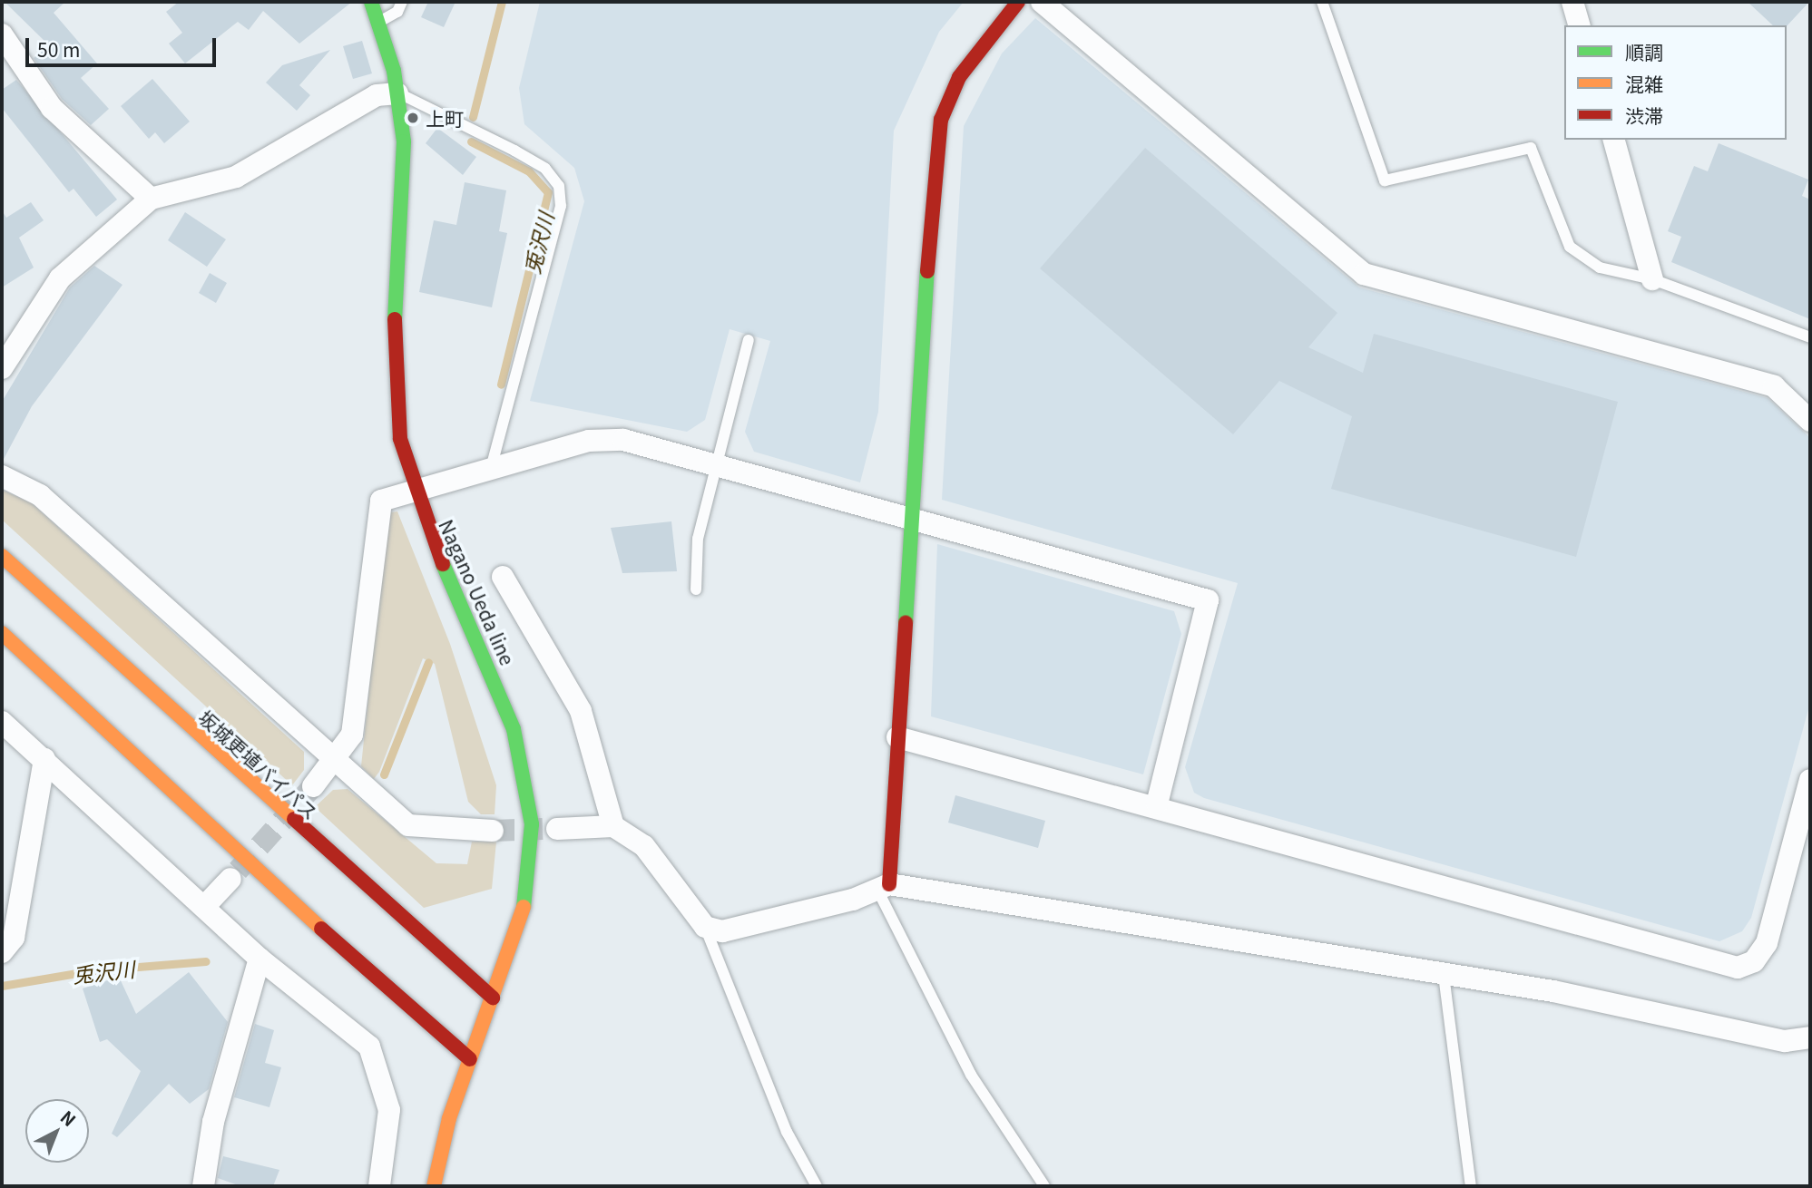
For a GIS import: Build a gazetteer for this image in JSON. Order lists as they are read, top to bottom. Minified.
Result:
{"streets":{"main road":["Nagano Ueda line","坂城更埴バイパス"]},"crossings":[["Nagano Ueda line","坂城更埴バイパス"]],"water":["兎沢川"],"places":["上町"],"legend":["順調","混雑","渋滞"],"scale_bar":"50 m","north":"top right"}
